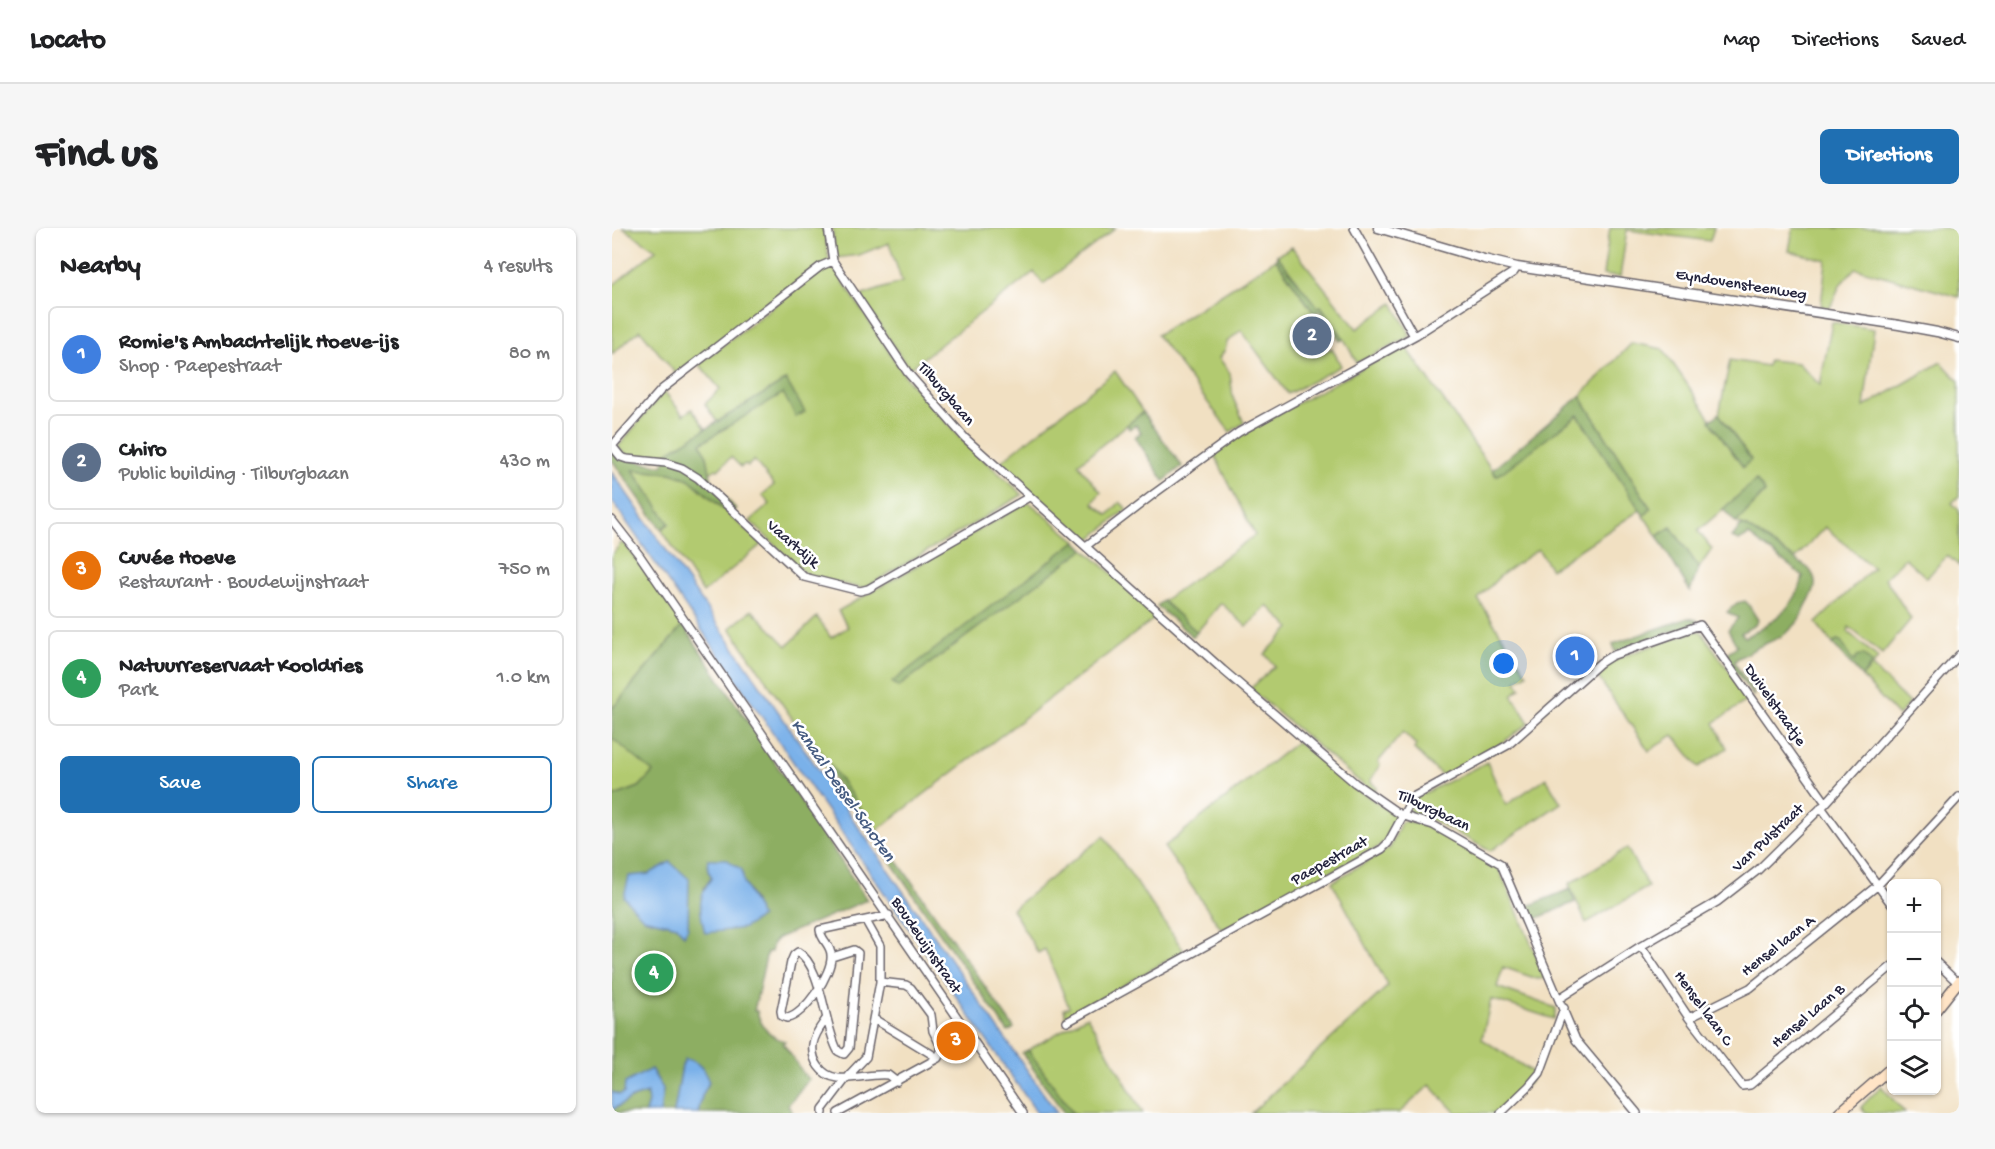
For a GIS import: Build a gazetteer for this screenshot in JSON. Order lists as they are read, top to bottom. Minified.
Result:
{"streets":{"street":["Eyndovensteenweg","Tilburgbaan","Vaartdijk","Duivelstraatje","Van Pulstraat","Paepestraat","Boudewijnstraat","Hensel laan A","Hensel laan C","Hensel Laan B"]},"crossings":[["Tilburgbaan","Vaartdijk"],["Tilburgbaan","Van Pulstraat"],["Tilburgbaan","Paepestraat"],["Duivelstraatje","Van Pulstraat"],["Duivelstraatje","Paepestraat"],["Duivelstraatje","Hensel laan A"],["Van Pulstraat","Hensel laan C"],["Hensel laan A","Hensel laan C"],["Hensel laan C","Hensel Laan B"]],"water":["Kanaal Dessel-Schoten"],"page":{"header":"Locato","nav":["Map","Directions","Saved"],"buttons":["Directions",["Save","Share"]],"title":"Find us","heading":["Nearby","4 results"],"list":[{"mark":"1","name":"Romie's Ambachtelijk Hoeve-ijs","note":"Shop · Paepestraat","value":"80 m"},{"mark":"2","name":"Chiro","note":"Public building · Tilburgbaan","value":"430 m"},{"mark":"3","name":"Cuvée Hoeve","note":"Restaurant · Boudewijnstraat","value":"750 m"},{"mark":"4","name":"Natuurreservaat Kooldries","note":"Park","value":"1.0 km"}],"pins":["2","1","4","3"],"map_buttons":["+","−"]}}
